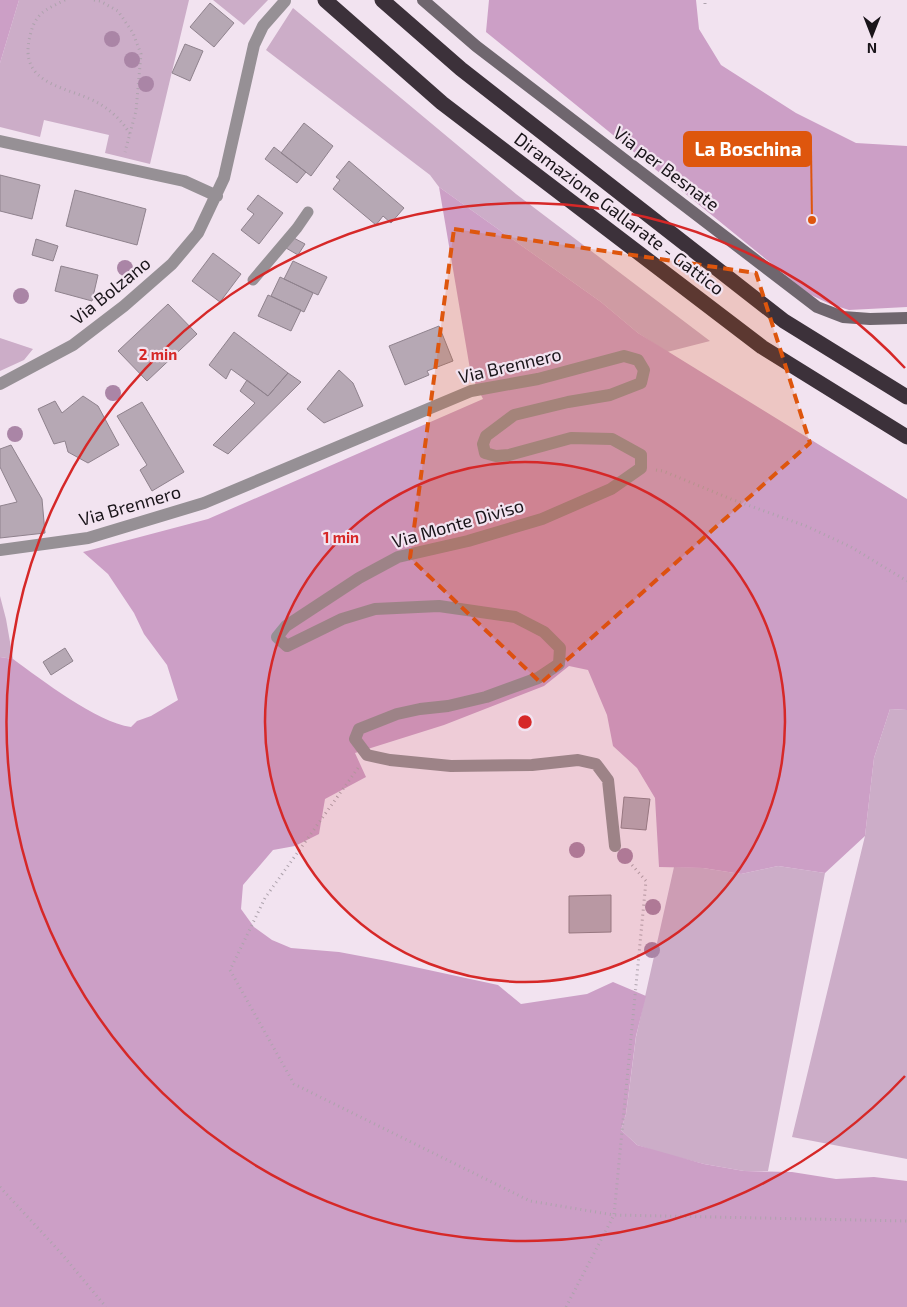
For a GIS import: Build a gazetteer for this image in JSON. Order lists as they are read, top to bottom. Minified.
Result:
{"streets":{"highway":["Diramazione Gallarate - Gattico"],"street":["Via per Besnate","Via Bolzano","Via Brennero","Via Monte Diviso"]},"crossings":[["Via Brennero","Via Monte Diviso"]],"places":["La Boschina"],"north":"bottom","rings":["2 min","1 min"]}
